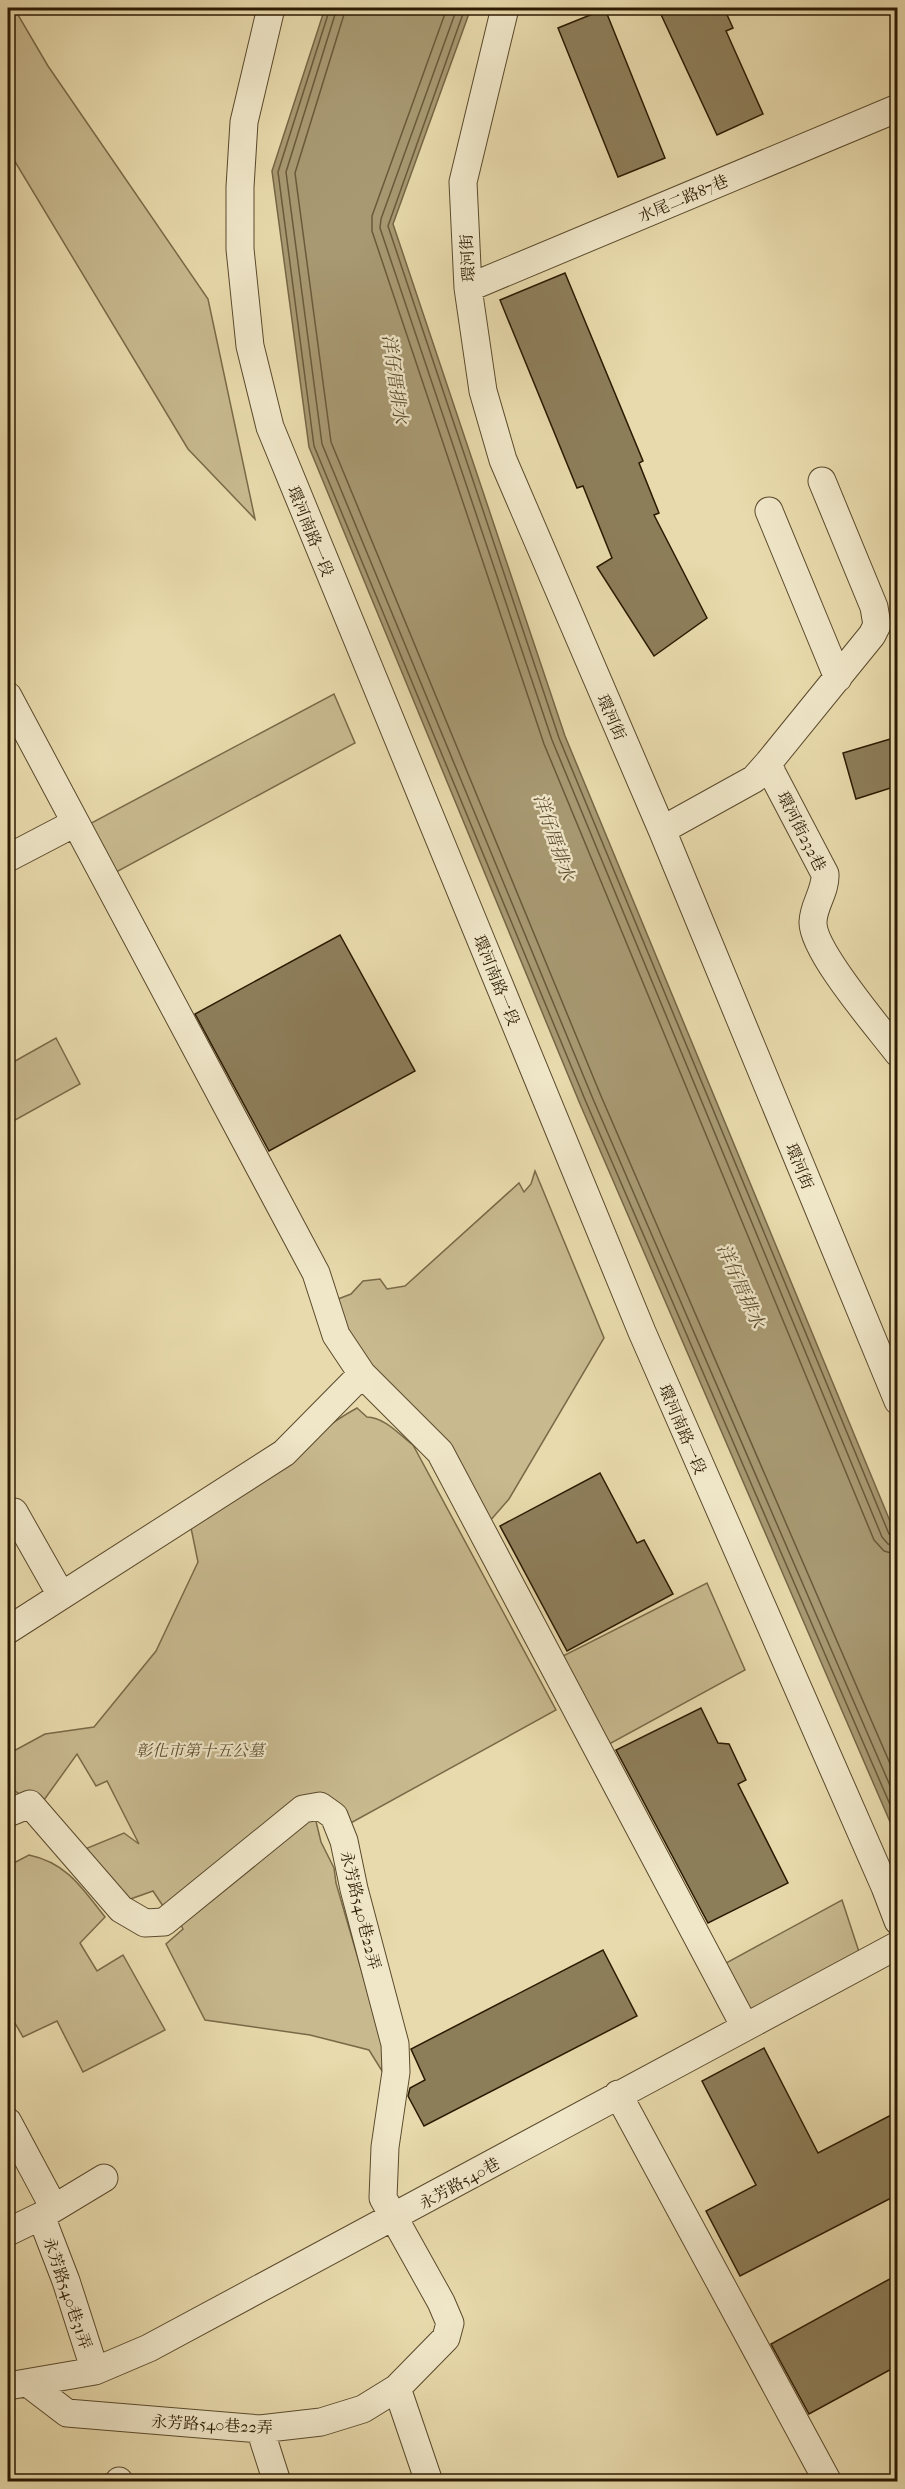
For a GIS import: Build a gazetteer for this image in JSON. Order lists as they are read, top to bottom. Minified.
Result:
{"streets":{"street":["水尾二路87巷","環河街","環河南路一段","環河街232巷","永芳路540巷22弄","永芳路540巷","永芳路540巷31弄"]},"crossings":[["水尾二路87巷","環河街"],["永芳路540巷22弄","永芳路540巷"],["永芳路540巷","永芳路540巷31弄"]],"water":["洋仔厝排水"],"parks":["彰化市第十五公墓"]}
